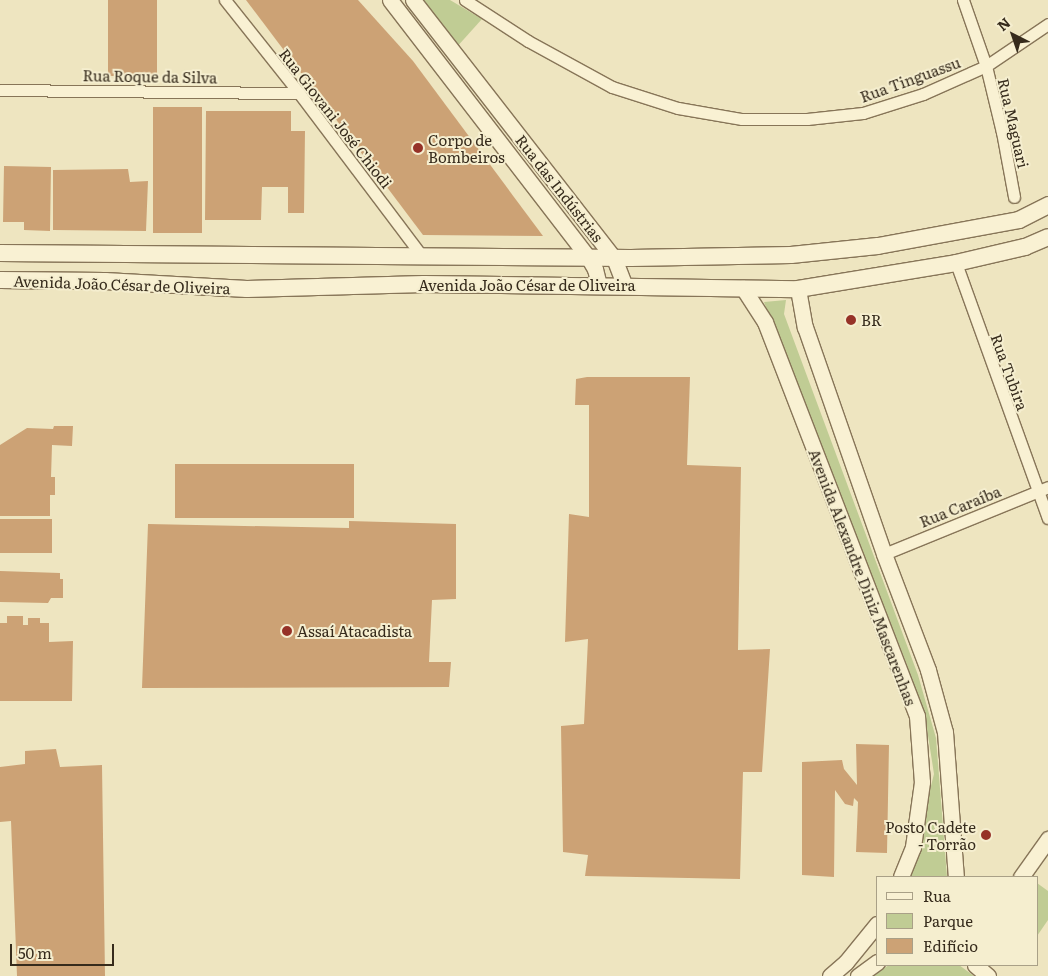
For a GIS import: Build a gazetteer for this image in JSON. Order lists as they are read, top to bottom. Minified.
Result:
{"streets":{"main road":["Avenida João César de Oliveira"],"street":["Rua Roque da Silva","Rua Tinguassu","Rua Giovani José Chiodi","Rua Maguari","Rua das Indústrias","Rua Tubira","Rua Caraíba","Avenida Alexandre Diniz Mascarenhas"]},"crossings":[["Rua Roque da Silva","Rua Giovani José Chiodi"],["Rua Tinguassu","Rua Maguari"],["Rua Giovani José Chiodi","Avenida João César de Oliveira"],["Rua das Indústrias","Avenida João César de Oliveira"],["Avenida João César de Oliveira","Rua Tubira"],["Avenida João César de Oliveira","Avenida Alexandre Diniz Mascarenhas"],["Rua Tubira","Rua Caraíba"],["Rua Caraíba","Avenida Alexandre Diniz Mascarenhas"]],"places":["Corpo de Bombeiros","BR","Assaí Atacadista","Posto Cadete - Torrão"],"legend":["Rua","Parque","Edifício"],"scale_bar":"50 m","north":"top left"}
